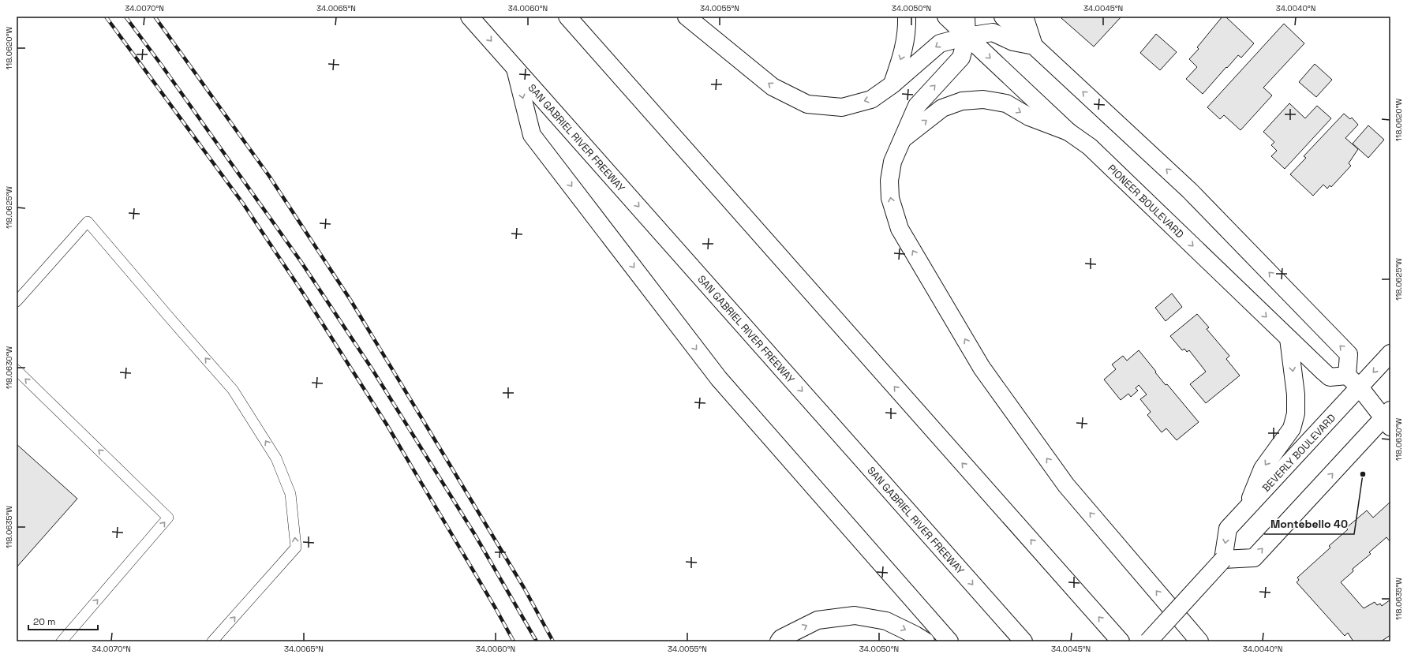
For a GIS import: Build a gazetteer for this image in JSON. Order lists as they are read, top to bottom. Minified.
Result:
{"streets":{"main road":["SAN GABRIEL RIVER FREEWAY","PIONEER BOULEVARD","BEVERLY BOULEVARD"]},"places":["Montebello 40"],"scale_bar":"20 m","coordinates":["34.0070°N","34.0065°N","34.0060°N","34.0055°N","34.0050°N","34.0045°N","34.0040°N","118.0620°W","118.0625°W","118.0630°W","118.0635°W"]}
